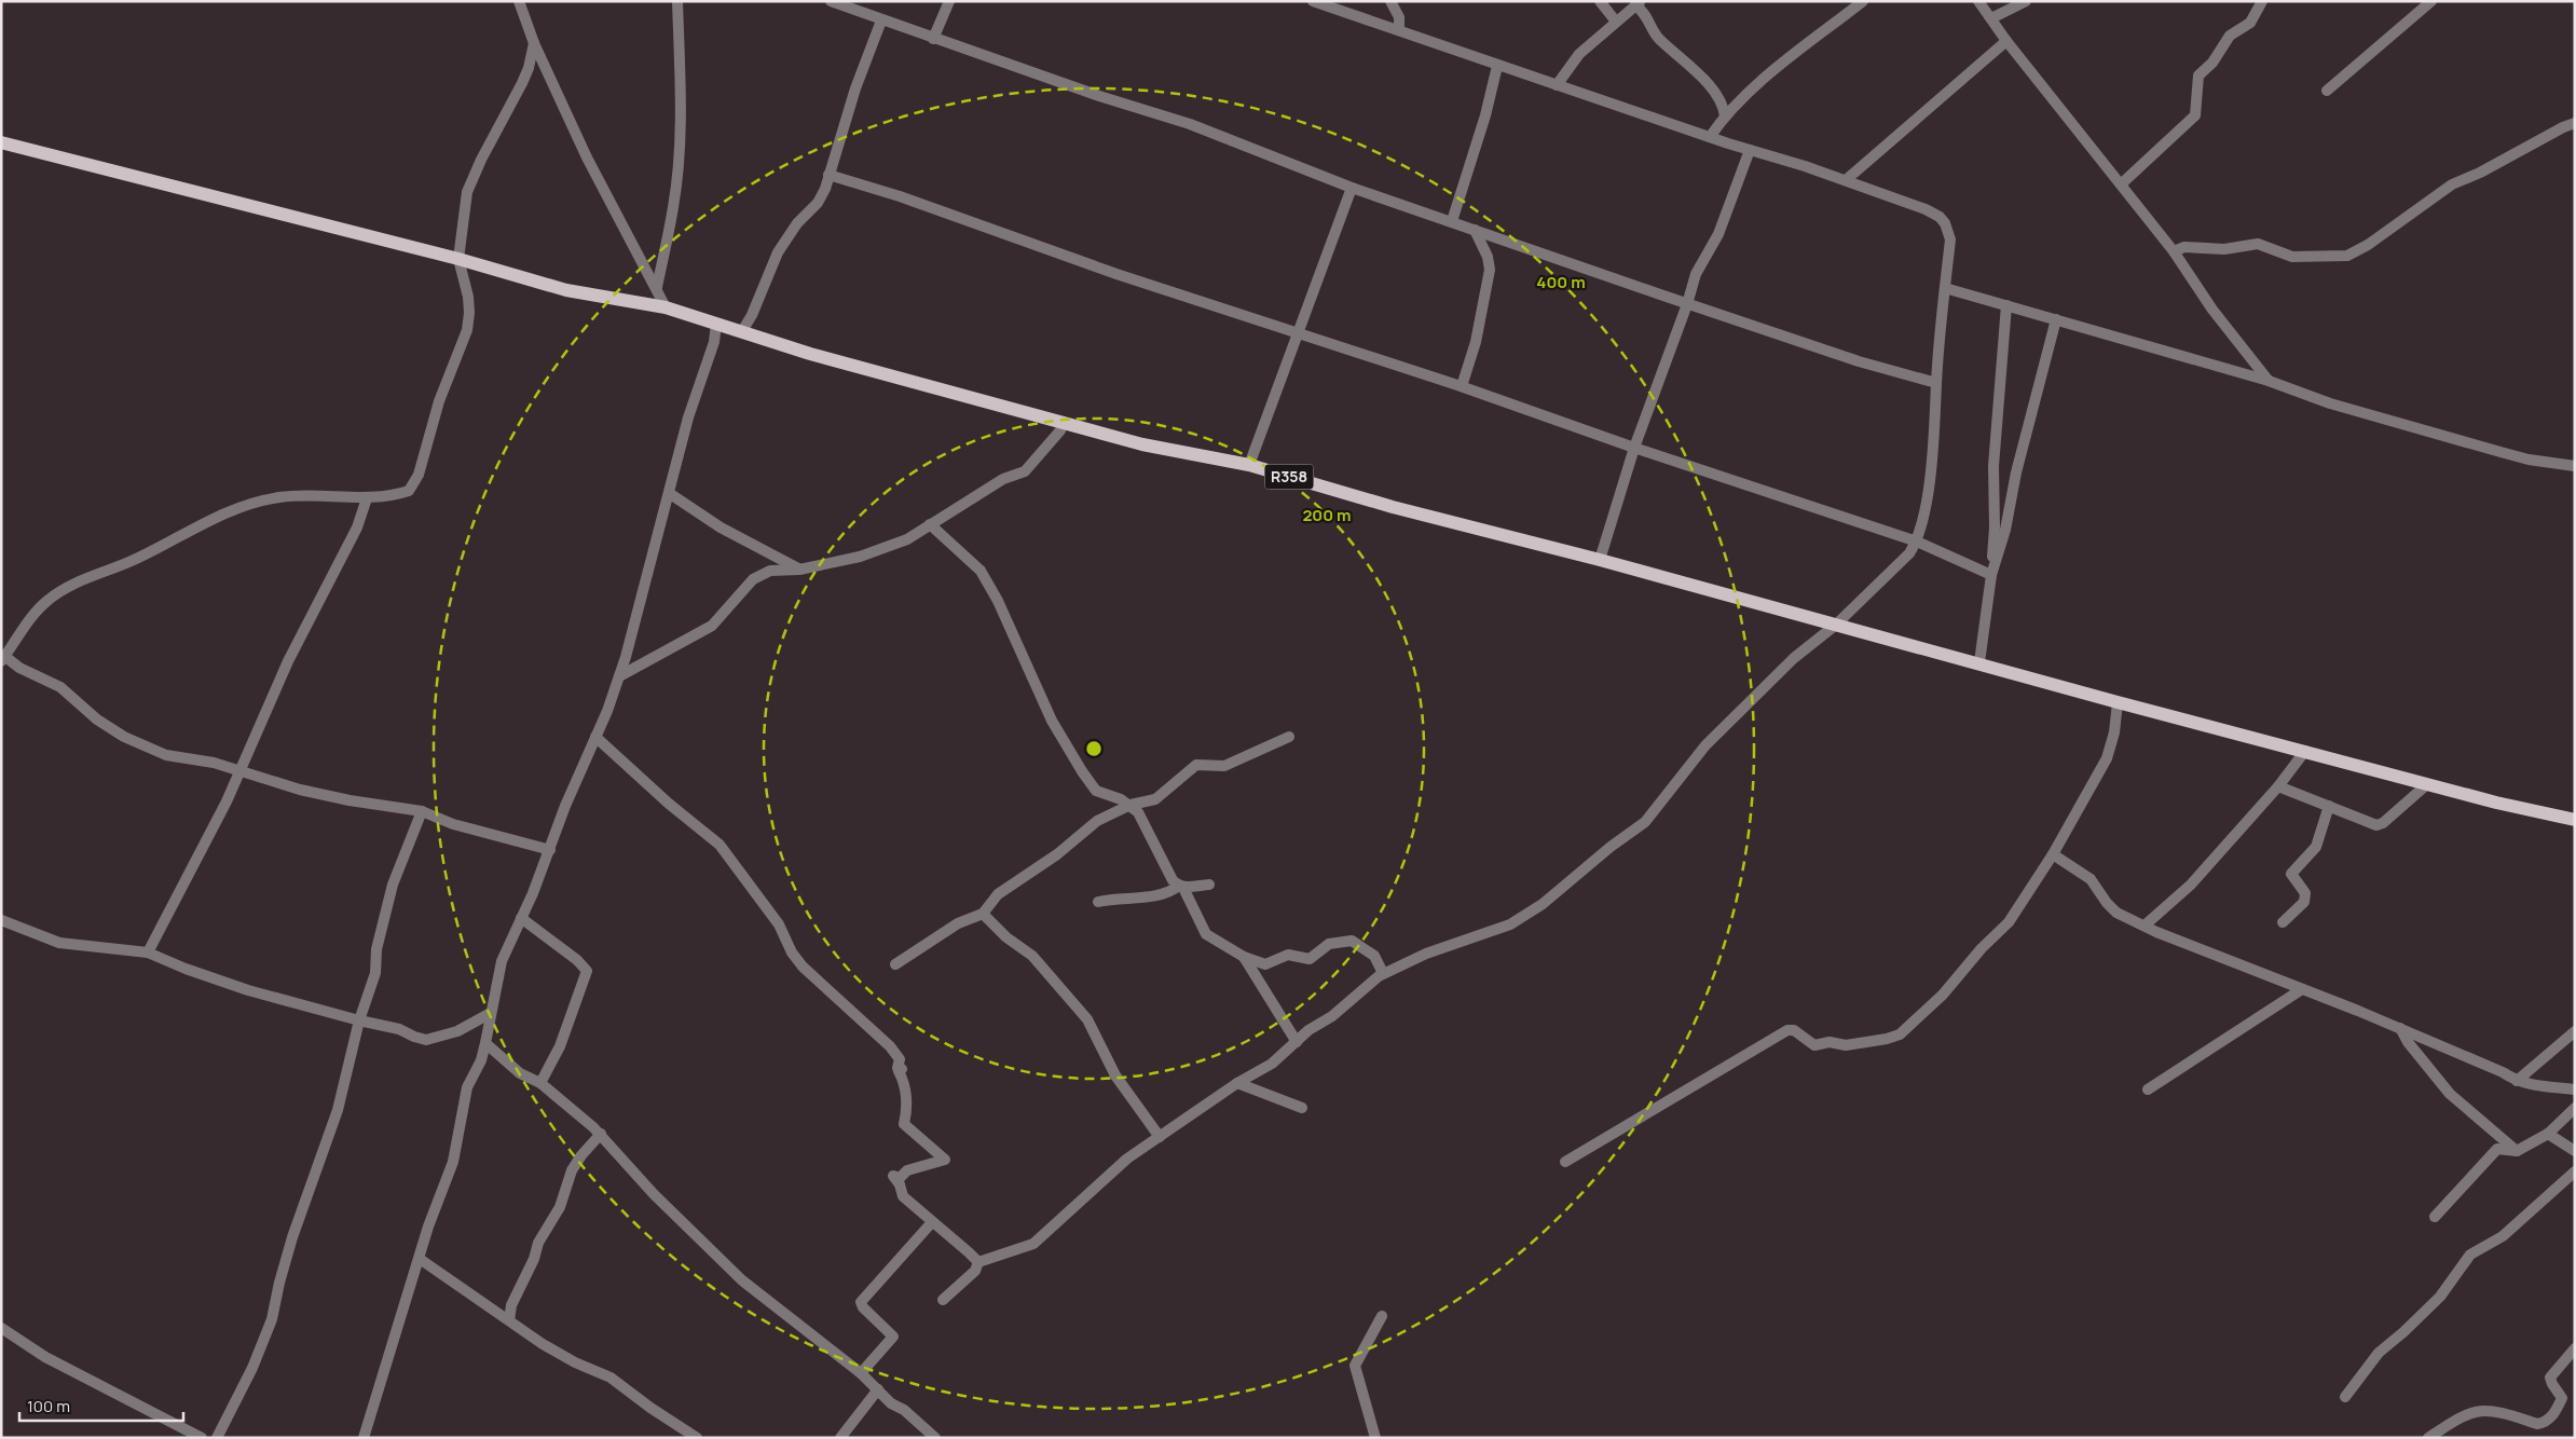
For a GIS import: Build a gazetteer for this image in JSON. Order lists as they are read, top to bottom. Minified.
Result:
{"streets":{"main road":["R358"]},"scale_bar":"100 m","rings":["400 m","200 m"]}
